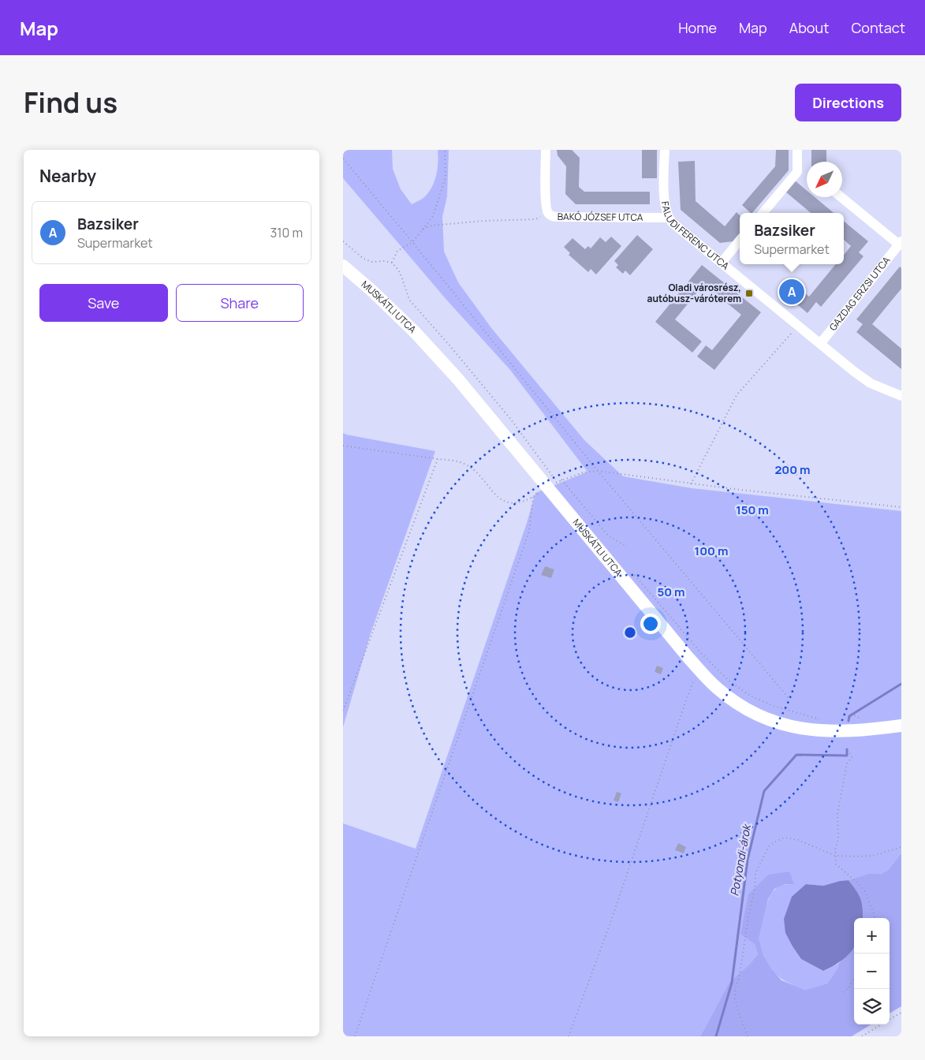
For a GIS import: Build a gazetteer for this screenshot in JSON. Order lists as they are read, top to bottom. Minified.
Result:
{"streets":{"main road":["MUSKÁTLI UTCA"],"street":["BAKÓ JÓZSEF UTCA","FALUDI FERENC UTCA","GAZDAG ERZSI UTCA"]},"crossings":[["BAKÓ JÓZSEF UTCA","FALUDI FERENC UTCA"],["FALUDI FERENC UTCA","GAZDAG ERZSI UTCA"]],"water":["Potyondi-árok"],"places":{"transit":["Oladi városrész, autóbusz-váróterem"]},"north":"bottom left","page":{"header":"Map","nav":["Home","Map","About","Contact"],"title":"Find us","buttons":["Directions",["Save","Share"]],"heading":"Nearby","list":[{"mark":"A","name":"Bazsiker","note":"Supermarket","value":"310 m"}],"popup":["Bazsiker","Supermarket"],"pins":"A","map_buttons":["+","−"]},"rings":["200 m","150 m","100 m","50 m"]}
